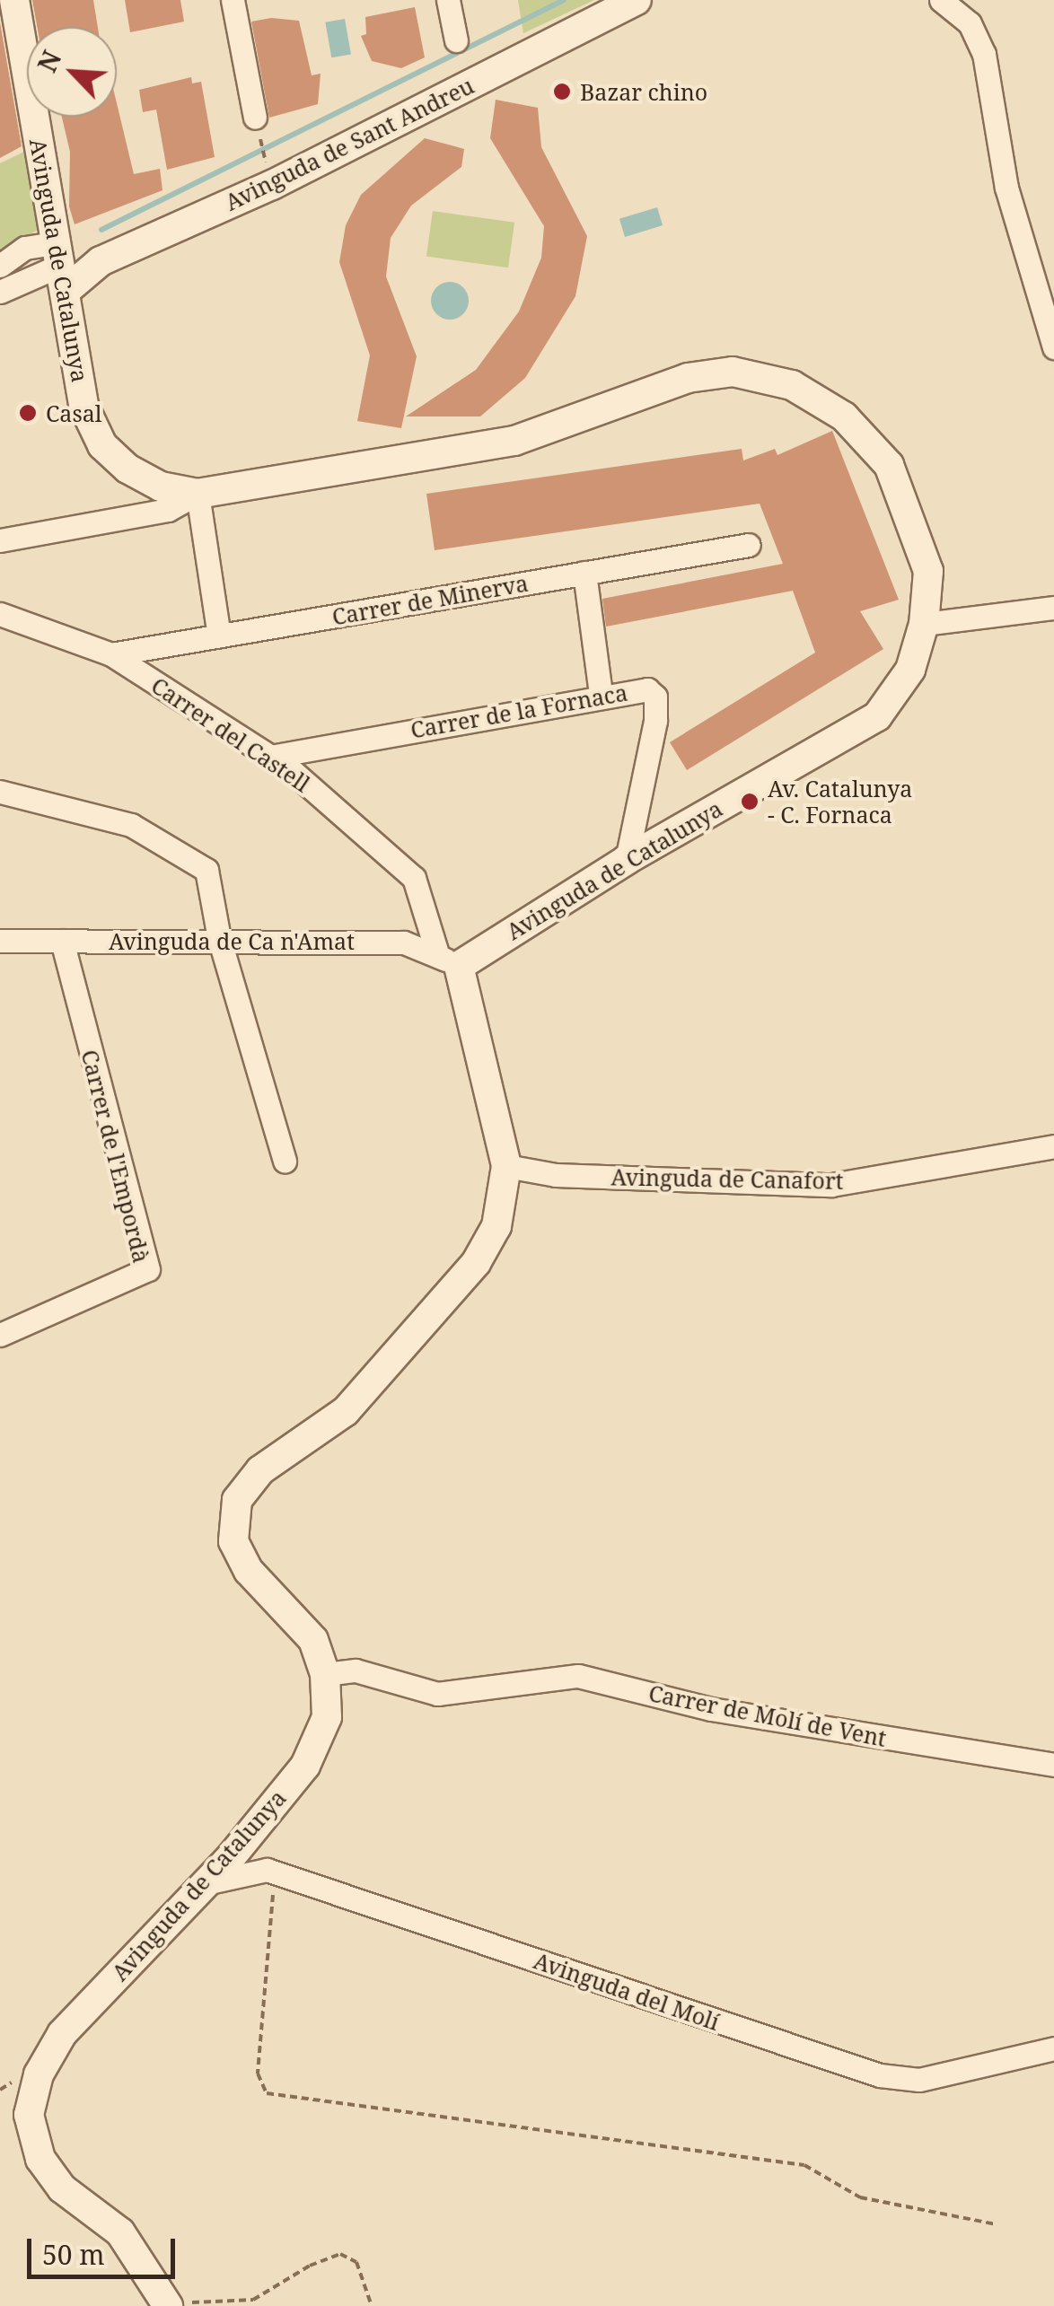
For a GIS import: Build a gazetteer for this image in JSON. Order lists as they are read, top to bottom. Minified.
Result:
{"streets":{"street":["Avinguda de Sant Andreu","Avinguda de Catalunya","Carrer de Minerva","Carrer de la Fornaca","Carrer del Castell","Avinguda de Ca n'Amat","Carrer de l'Empordà","Avinguda de Canafort","Carrer de Molí de Vent","Avinguda del Molí"]},"crossings":[["Avinguda de Sant Andreu","Avinguda de Catalunya"],["Avinguda de Catalunya","Carrer de la Fornaca"],["Avinguda de Catalunya","Carrer del Castell"],["Avinguda de Catalunya","Avinguda de Ca n'Amat"],["Avinguda de Catalunya","Avinguda de Canafort"],["Avinguda de Catalunya","Carrer de Molí de Vent"],["Avinguda de Catalunya","Avinguda del Molí"],["Carrer de Minerva","Carrer del Castell"],["Carrer de la Fornaca","Carrer del Castell"],["Carrer del Castell","Avinguda de Ca n'Amat"],["Avinguda de Ca n'Amat","Carrer de l'Empordà"]],"places":["Bazar chino","Casal","Av. Catalunya - C. Fornaca"],"scale_bar":"50 m","north":"top left"}
